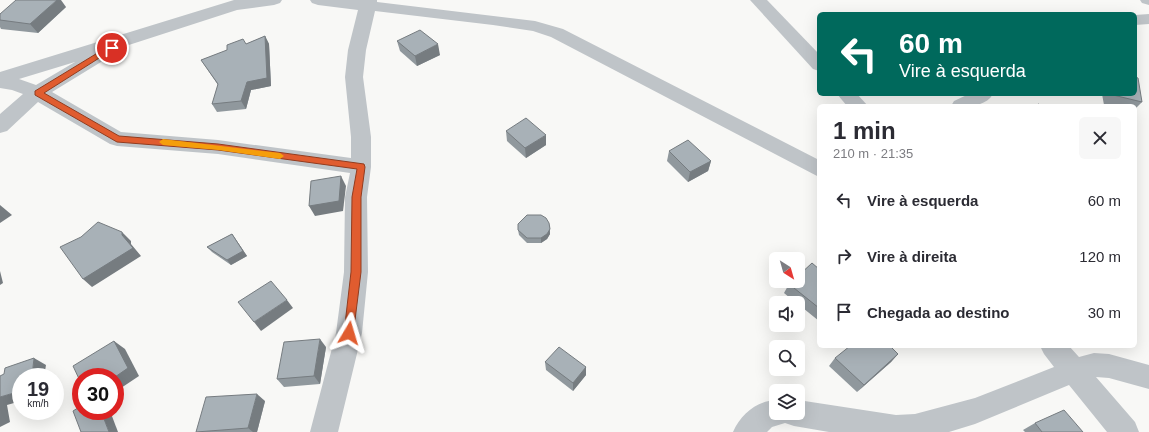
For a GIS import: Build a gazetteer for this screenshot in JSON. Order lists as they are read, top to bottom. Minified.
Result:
{"north":"bottom right","page":{"turn":["60 m","Vire à esquerda"],"heading":["1 min","210 m · 21:35"],"list":[{"name":"Vire à esquerda","value":"60 m"},{"name":"Vire à direita","value":"120 m"},{"name":"Chegada ao destino","value":"30 m"}],"speed":"19 km/h","limit":"30"}}
